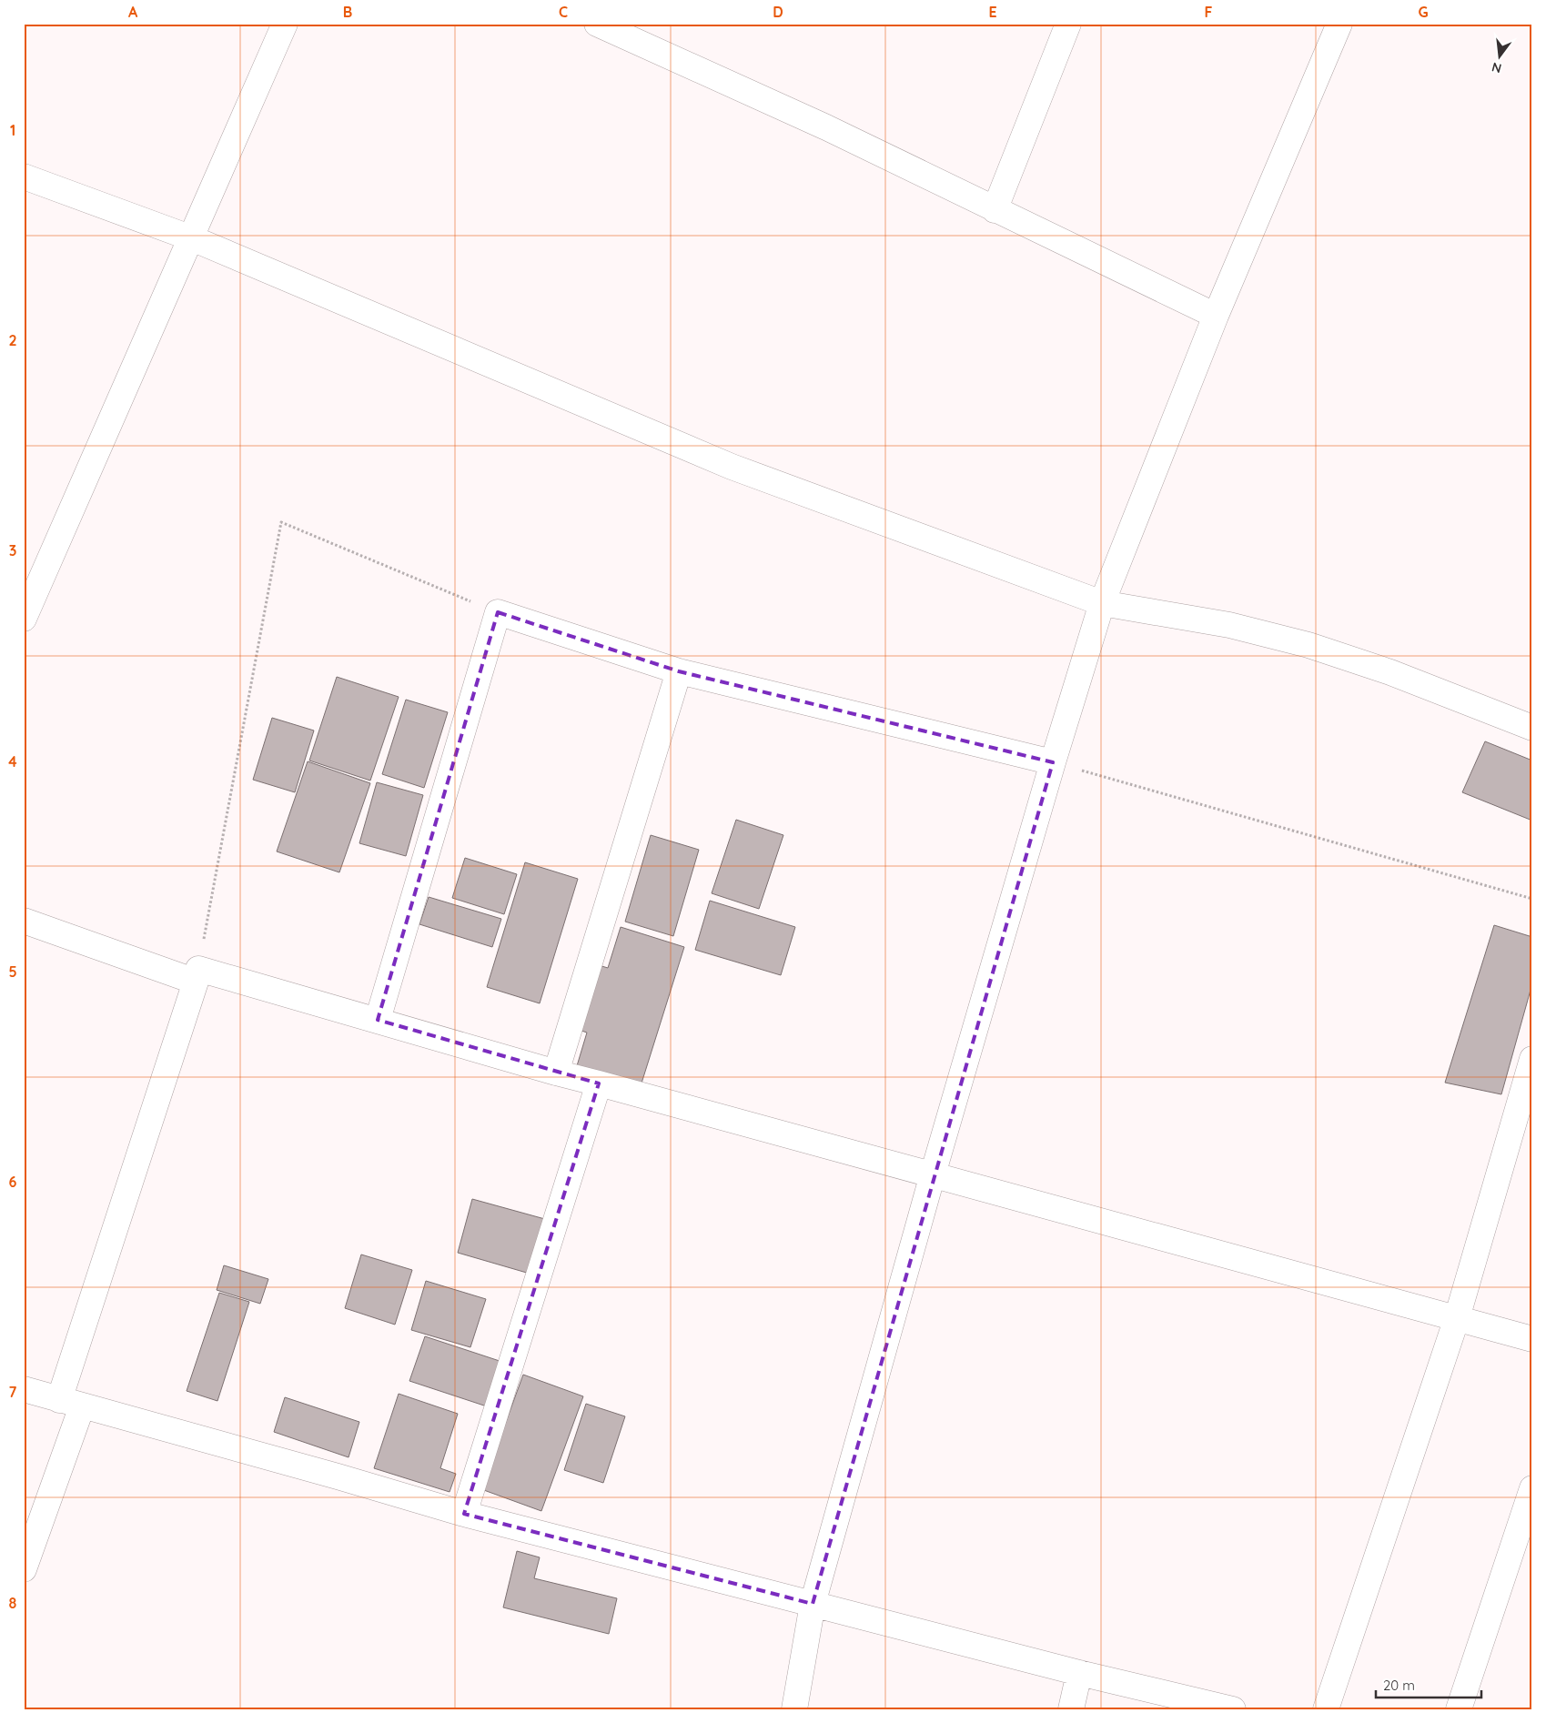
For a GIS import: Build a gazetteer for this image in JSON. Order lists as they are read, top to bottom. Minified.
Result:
{"scale_bar":"20 m","north":"bottom","grid":{"columns":["A","B","C","D","E","F","G"],"rows":["1","2","3","4","5","6","7","8"]}}
